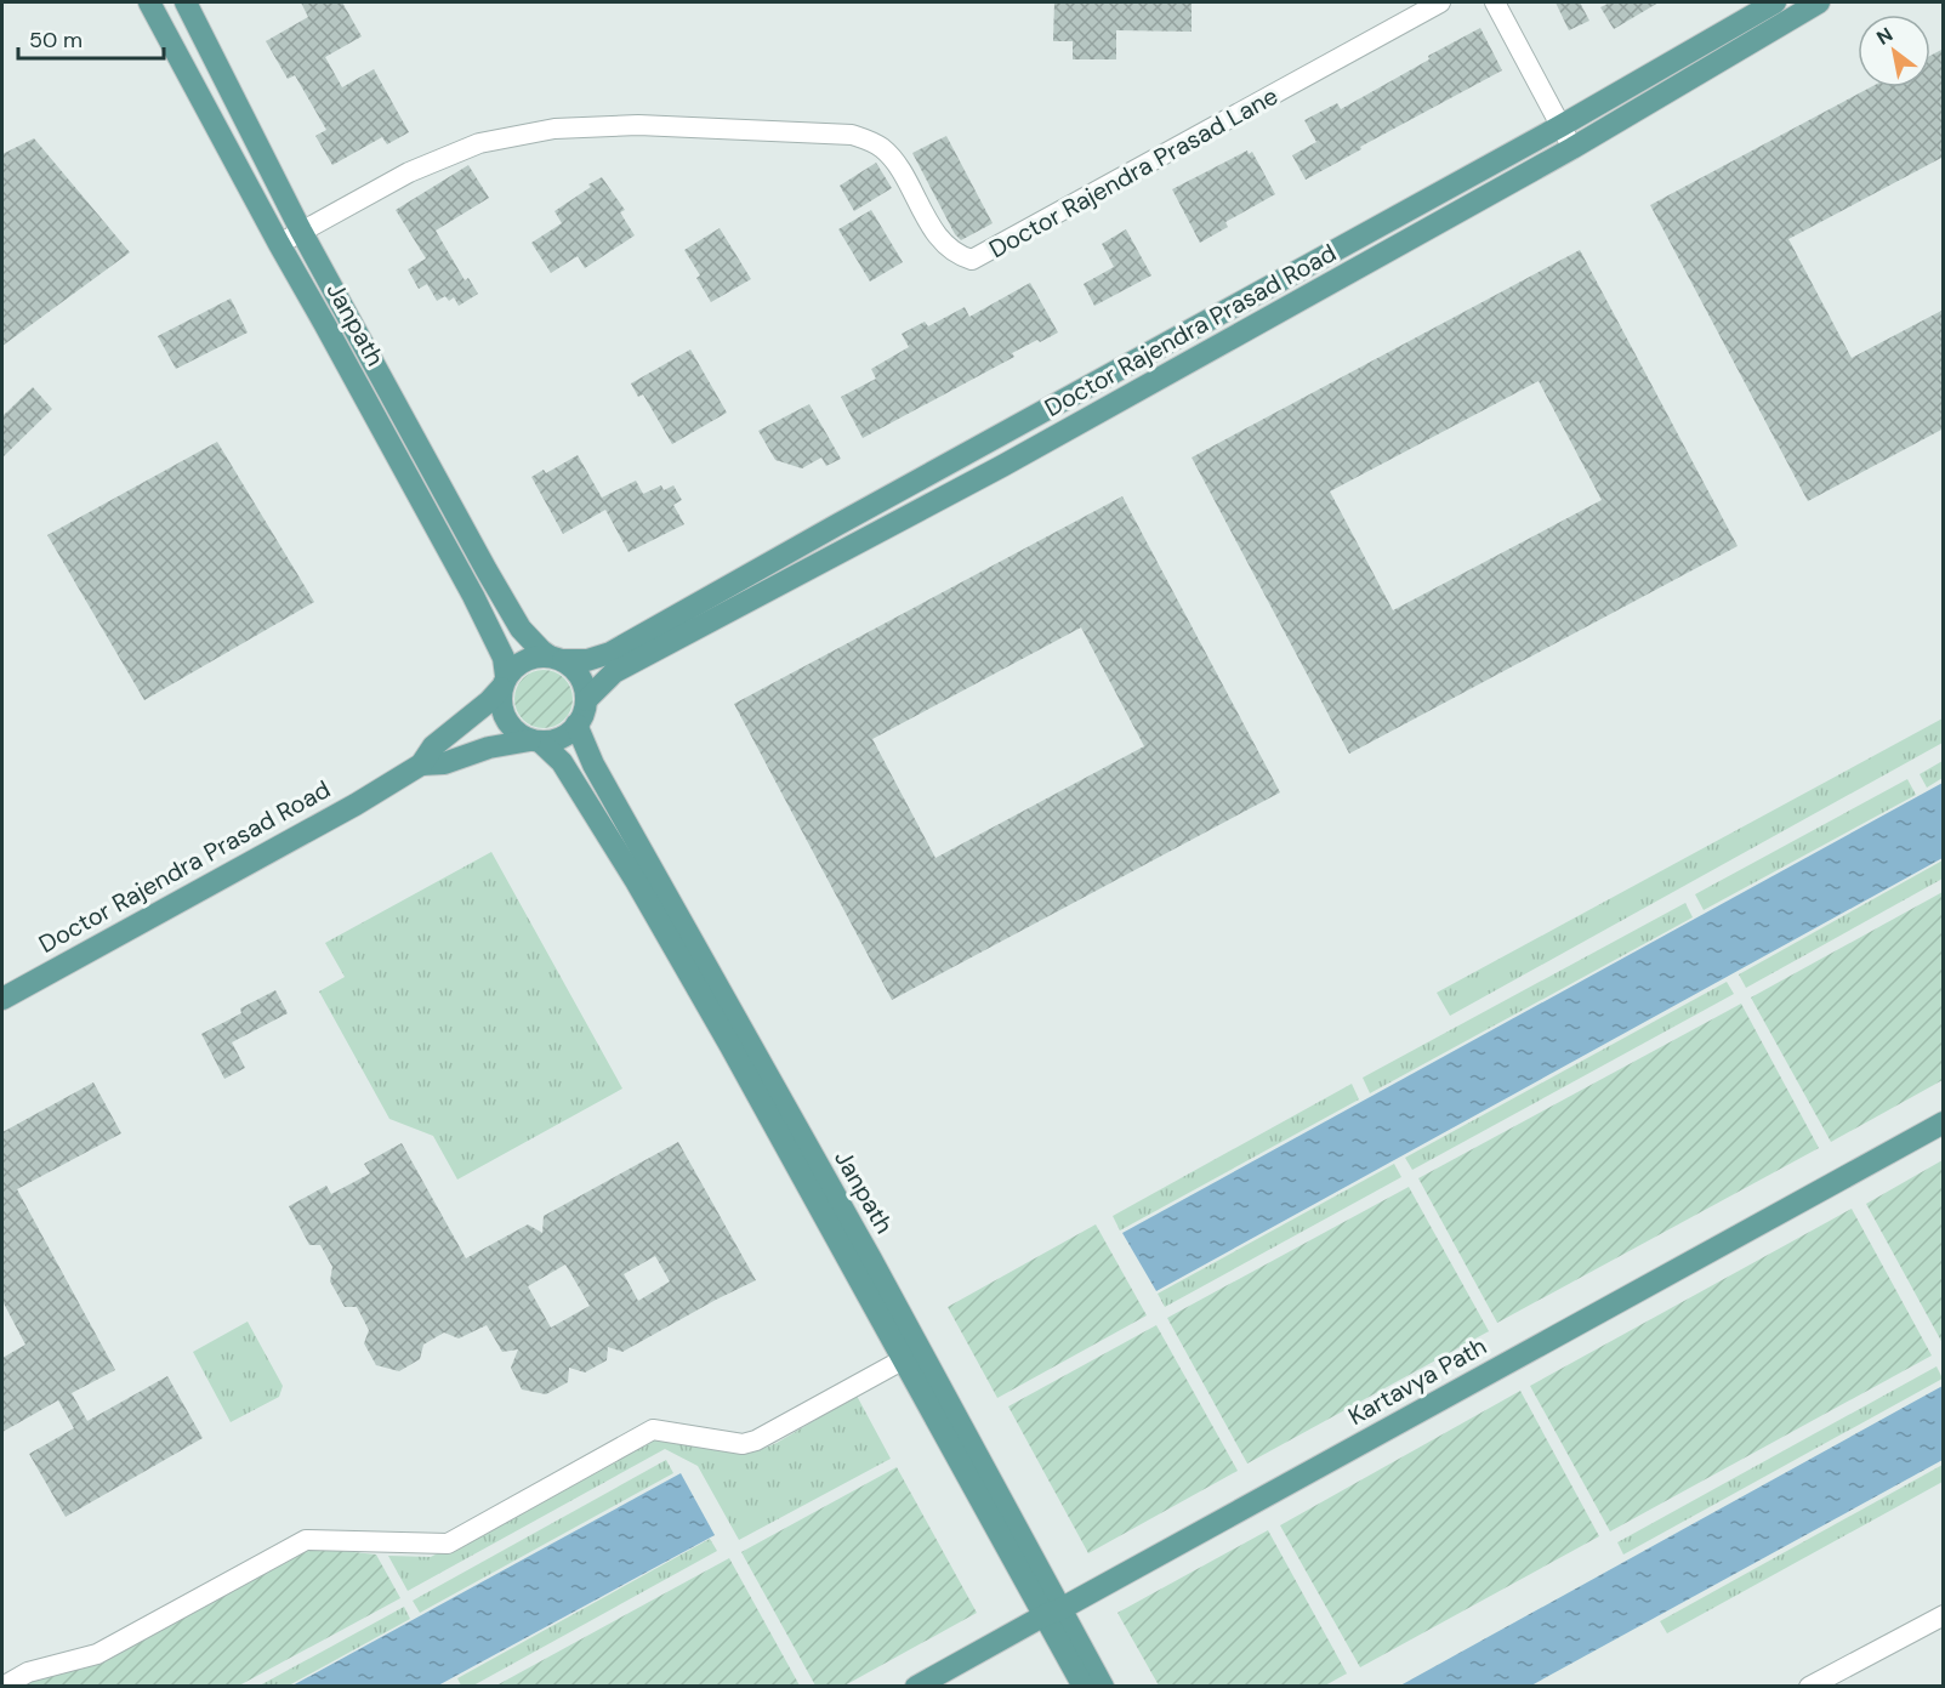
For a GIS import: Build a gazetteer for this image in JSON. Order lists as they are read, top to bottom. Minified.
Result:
{"streets":{"main road":["Janpath","Doctor Rajendra Prasad Road","Kartavya Path"],"street":["Doctor Rajendra Prasad Lane"]},"crossings":[["Doctor Rajendra Prasad Lane","Janpath"],["Janpath","Doctor Rajendra Prasad Road"],["Janpath","Kartavya Path"]],"scale_bar":"50 m","north":"top left"}
